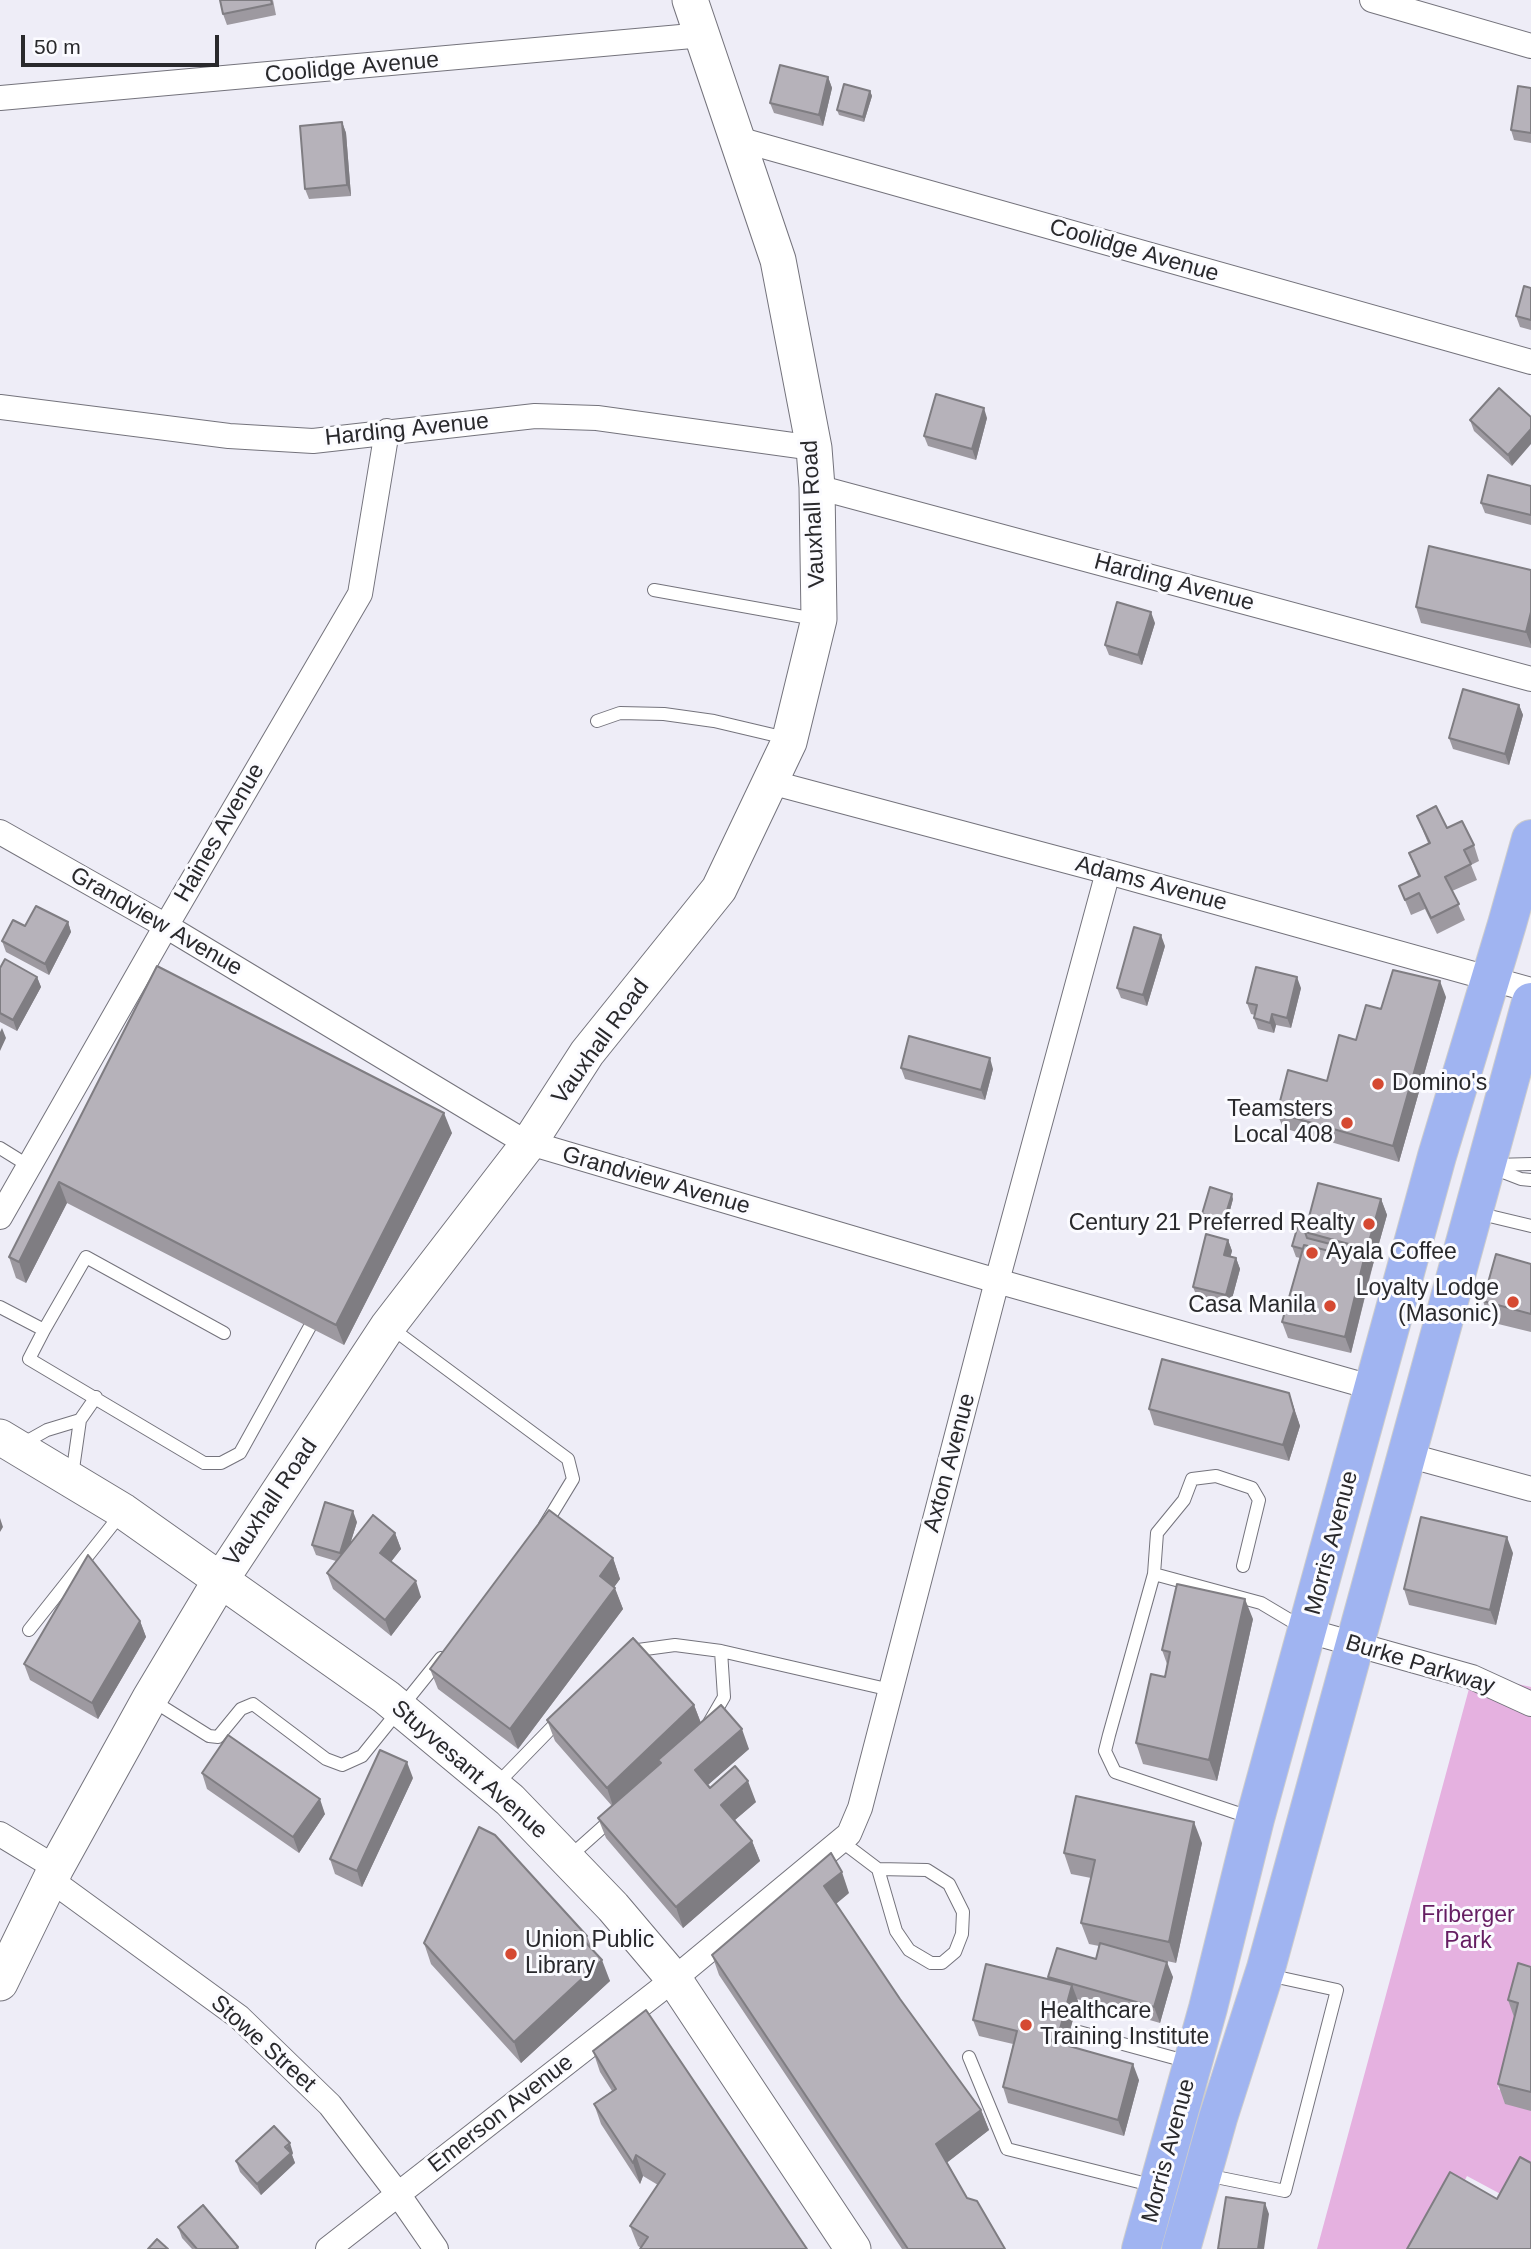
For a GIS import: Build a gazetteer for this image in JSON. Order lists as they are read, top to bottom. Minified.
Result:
{"streets":{"main road":["Morris Avenue"],"street":["Coolidge Avenue","Harding Avenue","Vauxhall Road","Haines Avenue","Adams Avenue","Grandview Avenue","Axton Avenue","Burke Parkway","Stuyvesant Avenue","Stowe Street","Emerson Avenue"]},"crossings":[["Coolidge Avenue","Vauxhall Road"],["Harding Avenue","Vauxhall Road"],["Harding Avenue","Haines Avenue"],["Vauxhall Road","Adams Avenue"],["Vauxhall Road","Grandview Avenue"],["Vauxhall Road","Stuyvesant Avenue"],["Vauxhall Road","Stowe Street"],["Haines Avenue","Grandview Avenue"],["Adams Avenue","Axton Avenue"],["Adams Avenue","Morris Avenue"],["Grandview Avenue","Axton Avenue"],["Grandview Avenue","Morris Avenue"],["Axton Avenue","Stuyvesant Avenue"],["Axton Avenue","Emerson Avenue"],["Morris Avenue","Burke Parkway"],["Stuyvesant Avenue","Emerson Avenue"],["Stowe Street","Emerson Avenue"]],"parks":["Friberger Park"],"places":["Domino's","Teamsters Local 408","Century 21 Preferred Realty","Ayala Coffee","Loyalty Lodge (Masonic)","Casa Manila","Union Public Library","Healthcare Training Institute"],"scale_bar":"50 m"}
